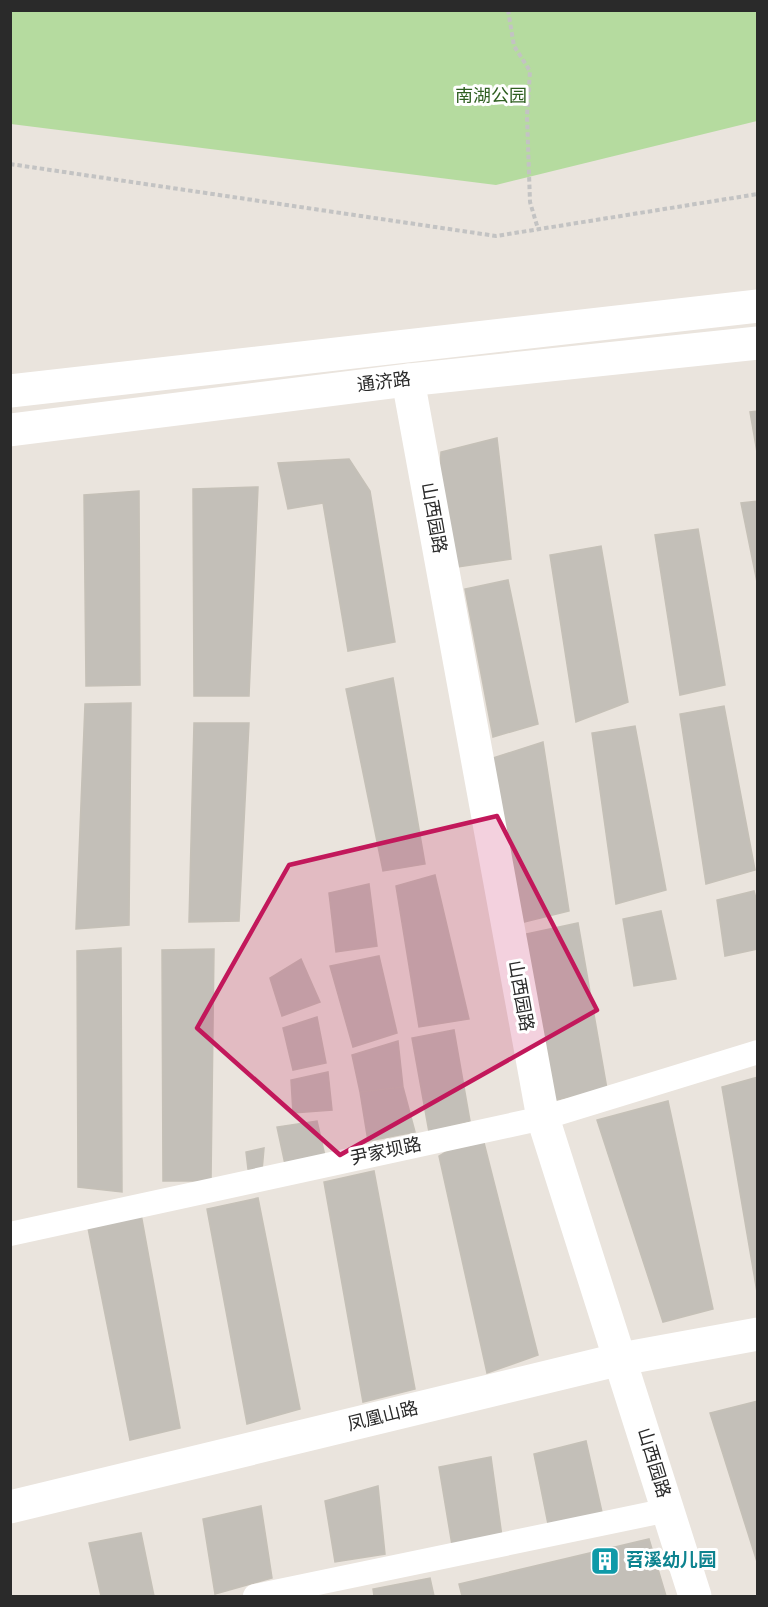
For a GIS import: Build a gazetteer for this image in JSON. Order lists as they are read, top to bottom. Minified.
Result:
{"streets":{"street":["通济路","山西园路","尹家坝路","凤凰山路"]},"crossings":[["通济路","山西园路"],["山西园路","尹家坝路"],["山西园路","凤凰山路"]],"parks":["南湖公园"],"places":{"building":["苕溪幼儿园"]}}
